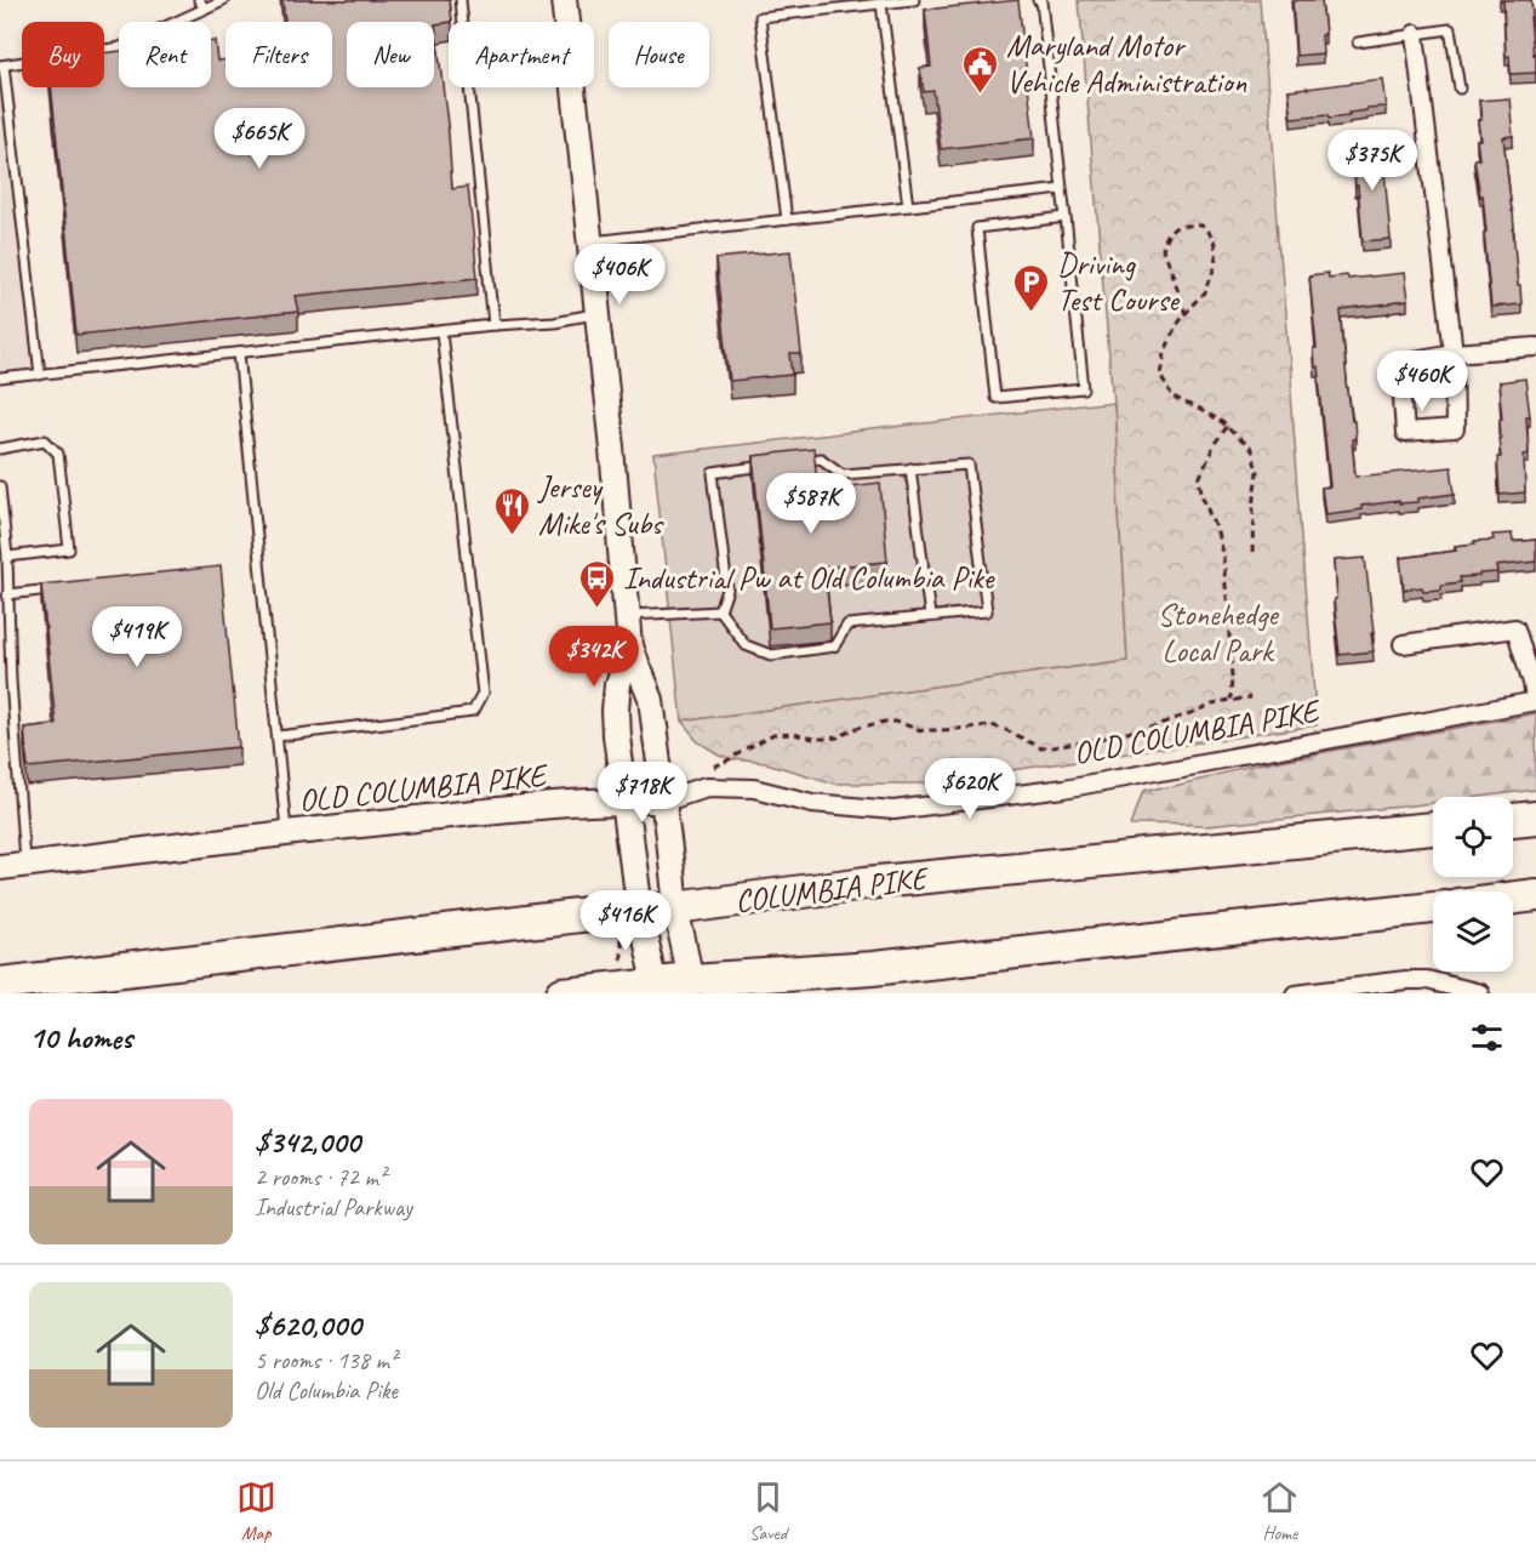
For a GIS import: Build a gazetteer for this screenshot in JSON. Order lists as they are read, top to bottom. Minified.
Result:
{"streets":{"highway":["COLUMBIA PIKE"],"street":["OLD COLUMBIA PIKE"]},"parks":["Stonehedge Local Park"],"places":{"public building":["Maryland Motor Vehicle Administration"],"parking":["Driving Test Course"],"restaurant":["Jersey Mike's Subs"],"bus stop":["Industrial Pw at Old Columbia Pike"]},"page":{"chip":["Buy","Rent","Filters","New","Apartment","House"],"price":["$665K","$375K","$406K","$460K","$587K","$419K","$342K","$620K","$718K","$416K"],"heading":"10 homes","list":[{"name":"$342,000","note":"2 rooms · 72 m² · Industrial Parkway"},{"name":"$620,000","note":"5 rooms · 138 m² · Old Columbia Pike"}],"tabs":["Map","Saved","Home"]}}
